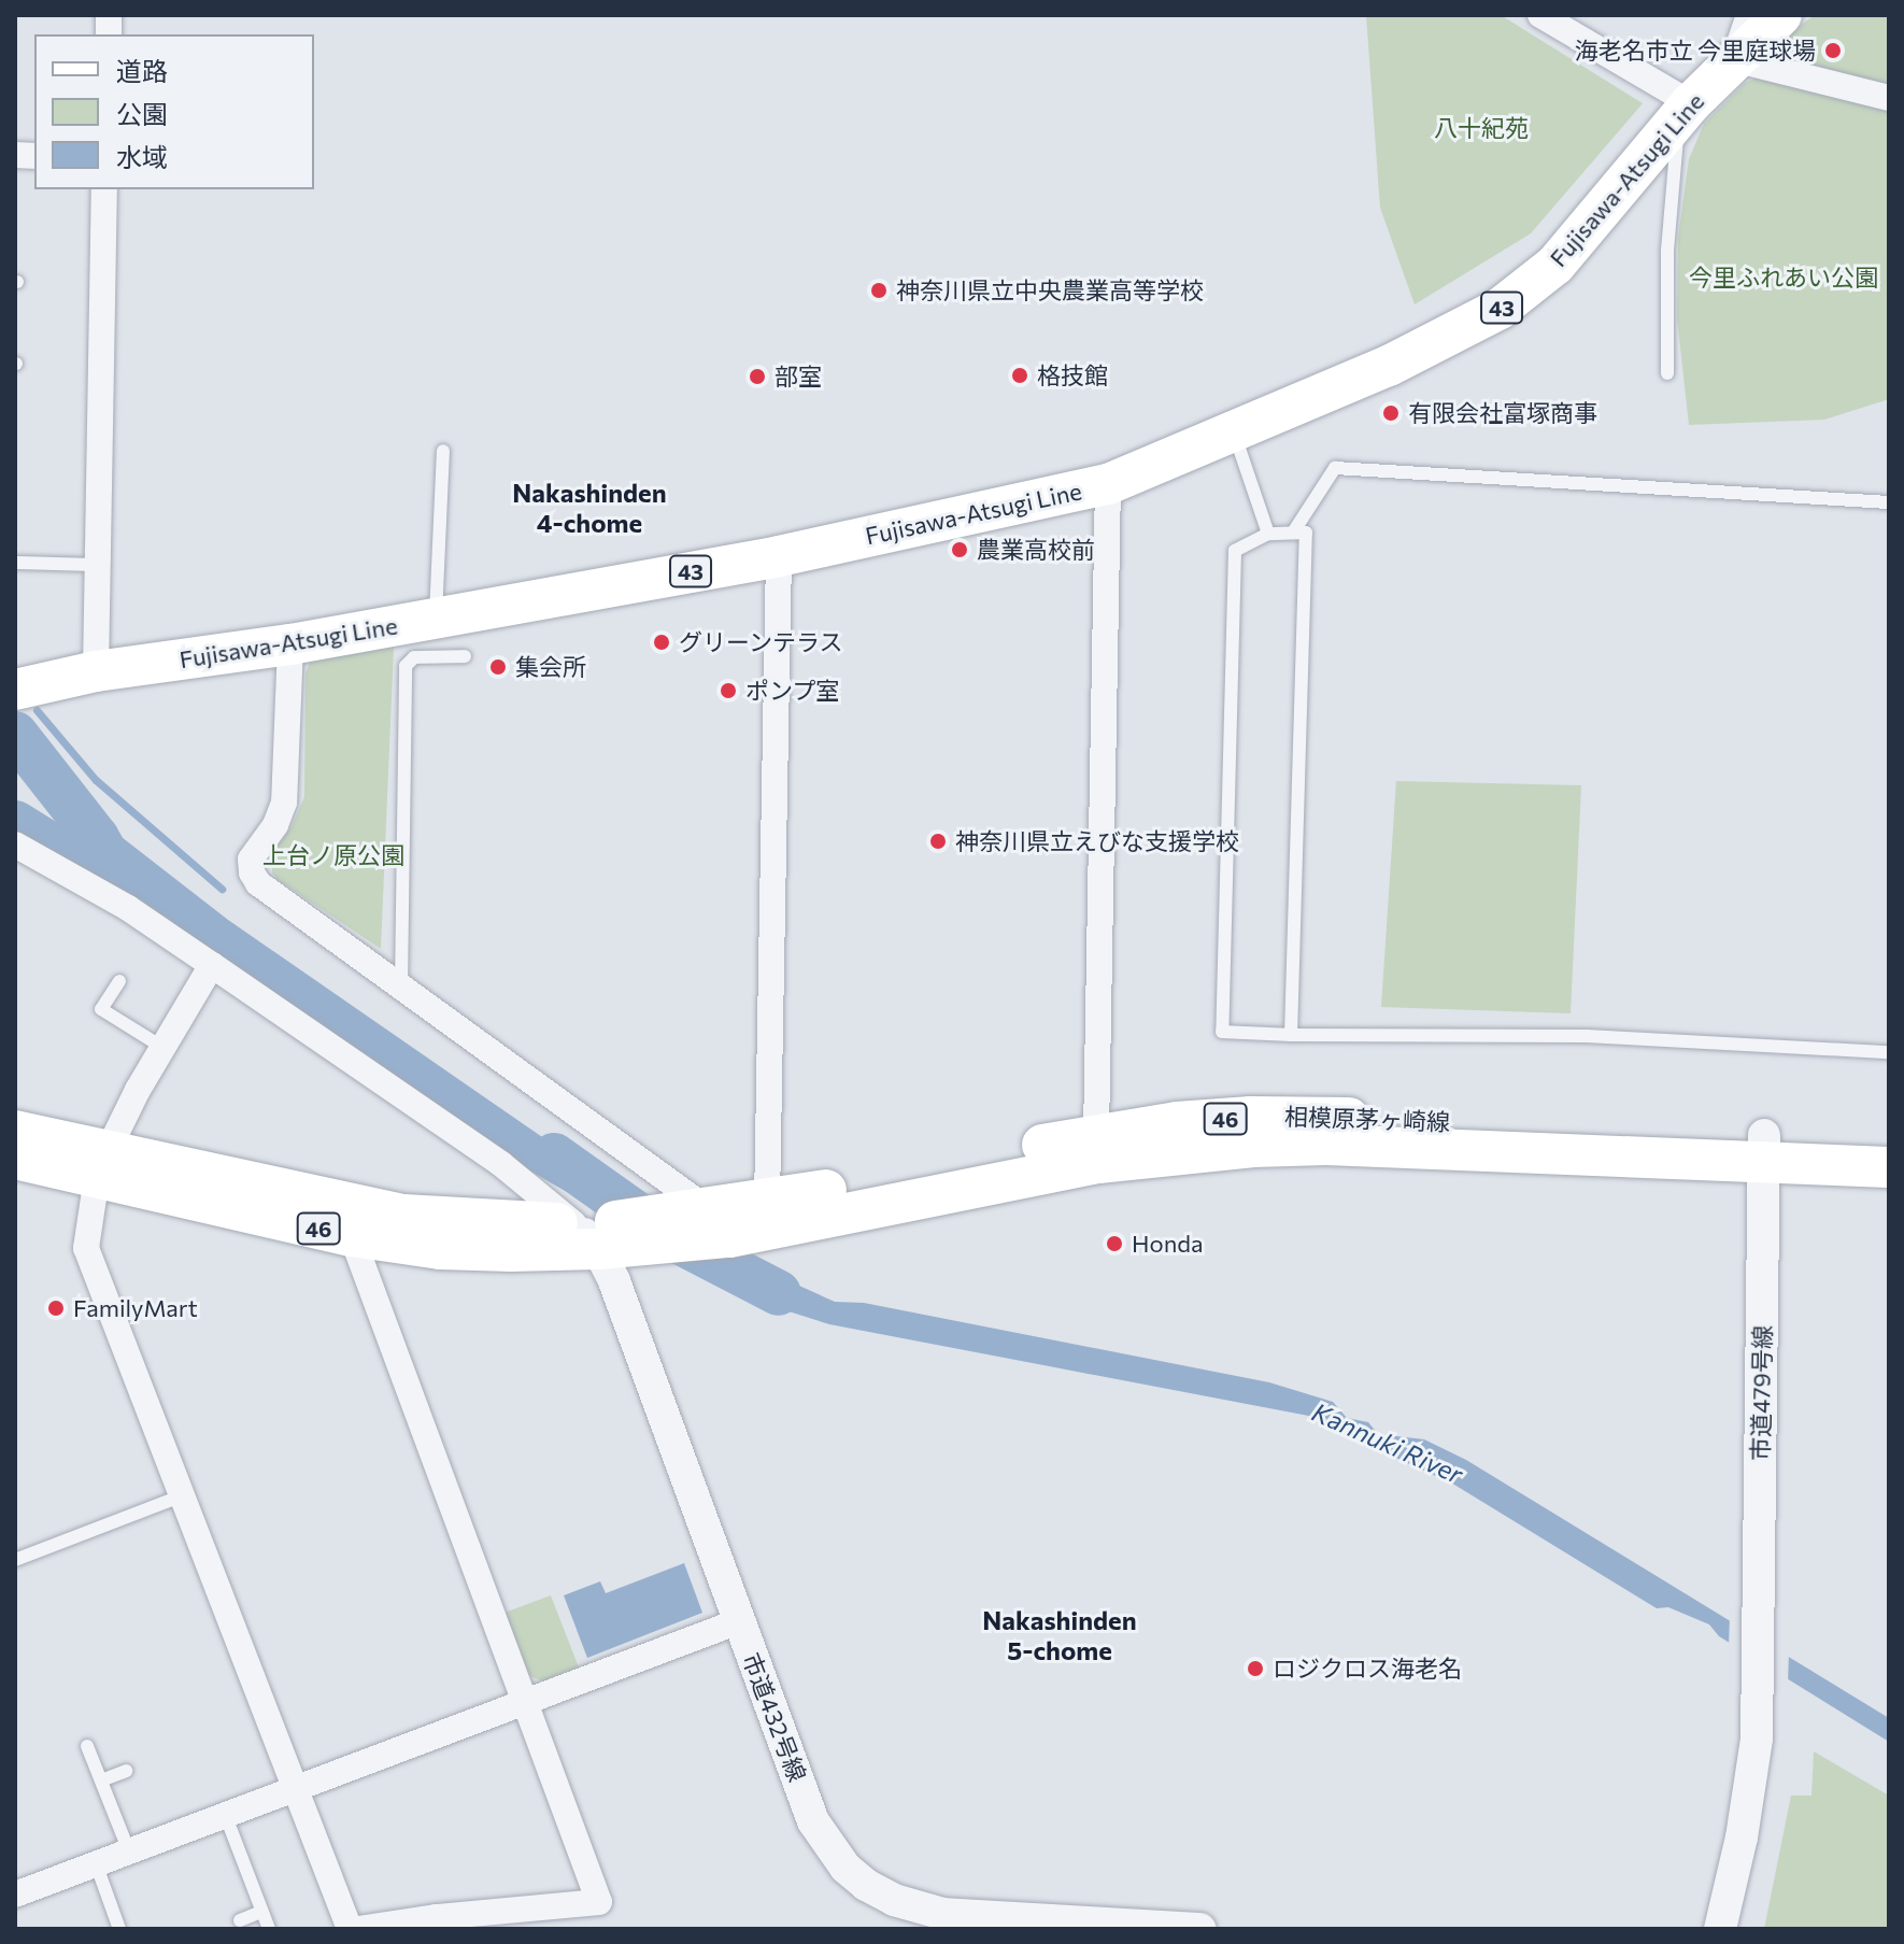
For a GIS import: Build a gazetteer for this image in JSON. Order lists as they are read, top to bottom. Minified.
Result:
{"streets":{"main road":["Fujisawa-Atsugi Line","43","46","相模原茅ヶ崎線"],"street":["市道479号線","市道432号線"]},"crossings":[["46","相模原茅ヶ崎線"],["46","市道432号線"],["相模原茅ヶ崎線","市道479号線"],["相模原茅ヶ崎線","市道432号線"]],"districts":["Nakashinden 4-chome","Nakashinden 5-chome"],"water":["Kannuki River"],"parks":["八十紀苑","今里ふれあい公園","上台ノ原公園"],"places":["海老名市立 今里庭球場","神奈川県立中央農業高等学校","格技館","部室","有限会社富塚商事","農業高校前","グリーンテラス","集会所","ポンプ室","神奈川県立えびな支援学校","Honda","FamilyMart","ロジクロス海老名"],"legend":["道路","公園","水域"]}
